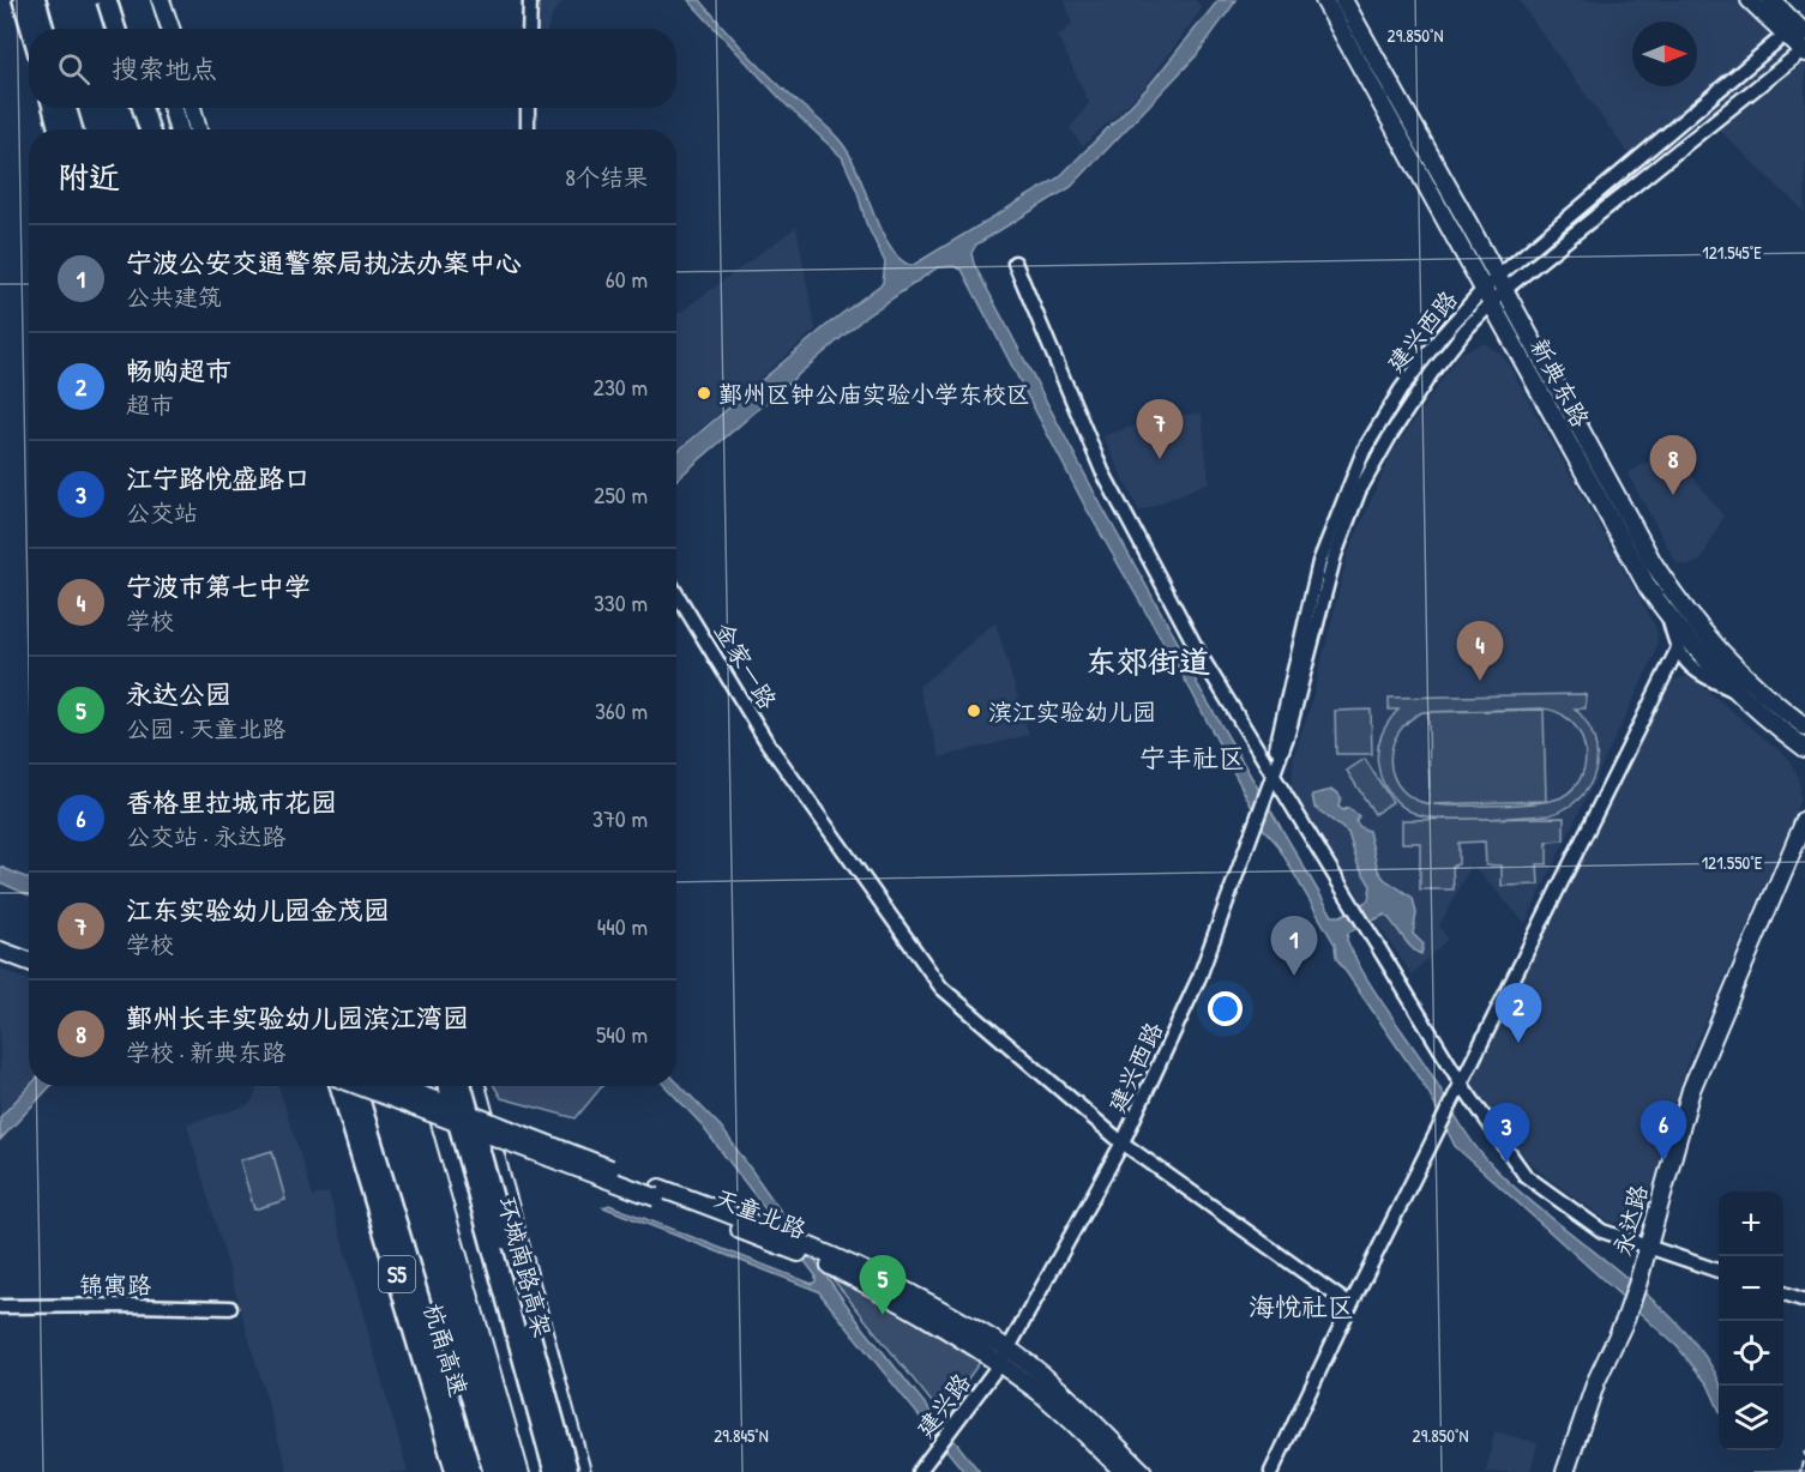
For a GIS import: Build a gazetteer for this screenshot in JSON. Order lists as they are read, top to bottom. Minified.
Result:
{"streets":{"highway":["环城南路高架","S5","杭甬高速"],"main road":["新典东路","天童北路","永达路"],"street":["建兴西路","金家一路","锦寓路","建兴路"]},"crossings":[["建兴西路","新典东路"],["建兴西路","金家一路"],["建兴西路","天童北路"],["建兴西路","建兴路"],["天童北路","建兴路"]],"districts":["东郊街道","宁丰社区","海悦社区"],"places":["鄞州区钟公庙实验小学东校区","滨江实验幼儿园"],"north":"right","page":{"search":"搜索地点","heading":["附近","8个结果"],"list":[{"mark":"1","name":"宁波公安交通警察局执法办案中心","note":"公共建筑","value":"60 m"},{"mark":"2","name":"畅购超市","note":"超市","value":"230 m"},{"mark":"3","name":"江宁路悦盛路口","note":"公交站","value":"250 m"},{"mark":"4","name":"宁波市第七中学","note":"学校","value":"330 m"},{"mark":"5","name":"永达公园","note":"公园 · 天童北路","value":"360 m"},{"mark":"6","name":"香格里拉城市花园","note":"公交站 · 永达路","value":"370 m"},{"mark":"7","name":"江东实验幼儿园金茂园","note":"学校","value":"440 m"},{"mark":"8","name":"鄞州长丰实验幼儿园滨江湾园","note":"学校 · 新典东路","value":"540 m"}],"pins":["7","8","4","1","2","6","3","5"],"map_buttons":["+","−"]},"coordinates":["29.850°N","121.545°E","121.550°E","29.845°N"]}
